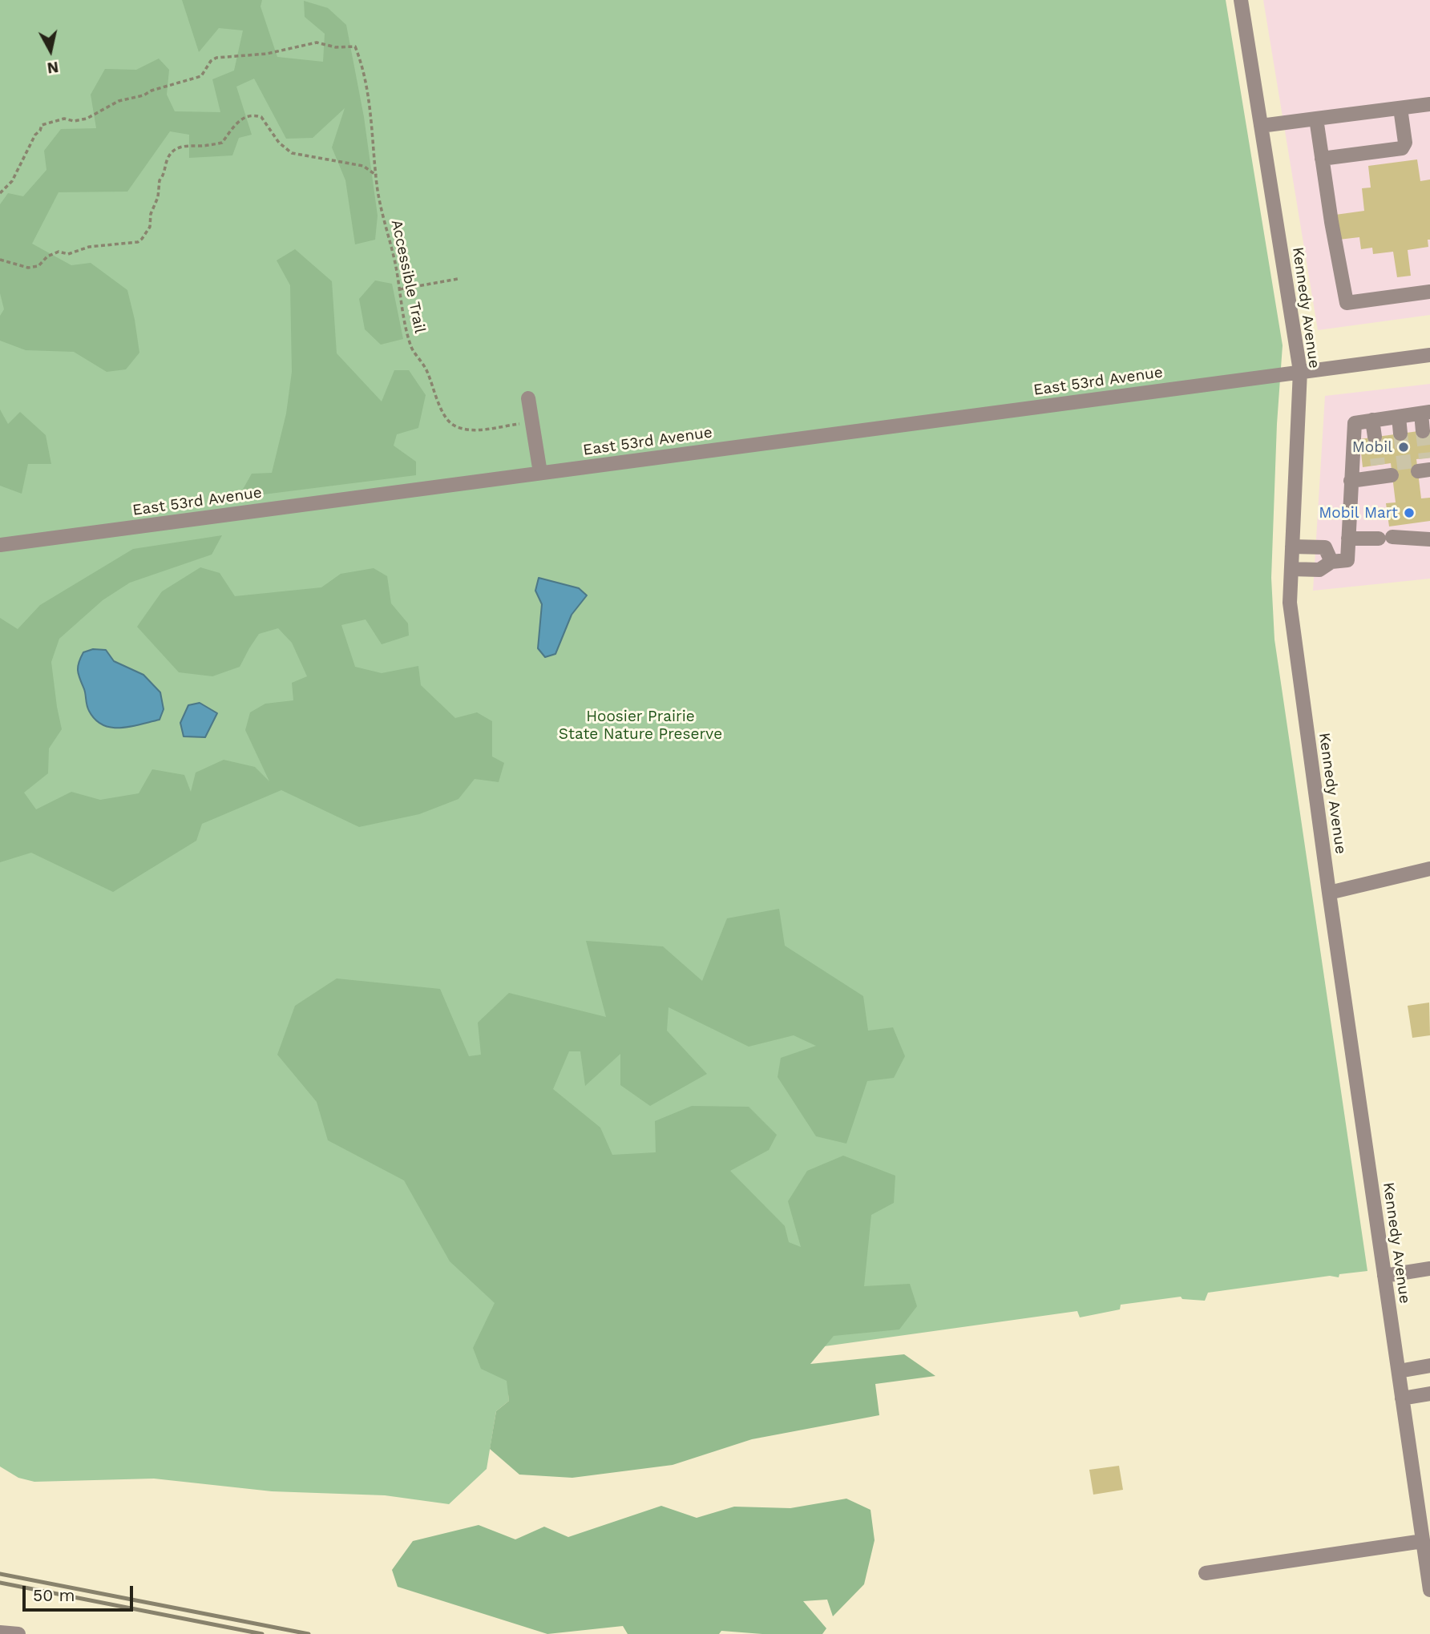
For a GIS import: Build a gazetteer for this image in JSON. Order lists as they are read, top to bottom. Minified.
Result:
{"streets":{"street":["Kennedy Avenue","East 53rd Avenue"],"path":["Accessible Trail"]},"crossings":[["Kennedy Avenue","East 53rd Avenue"]],"parks":["Hoosier Prairie State Nature Preserve"],"places":["Mobil","Mobil Mart"],"scale_bar":"50 m","north":"bottom"}
